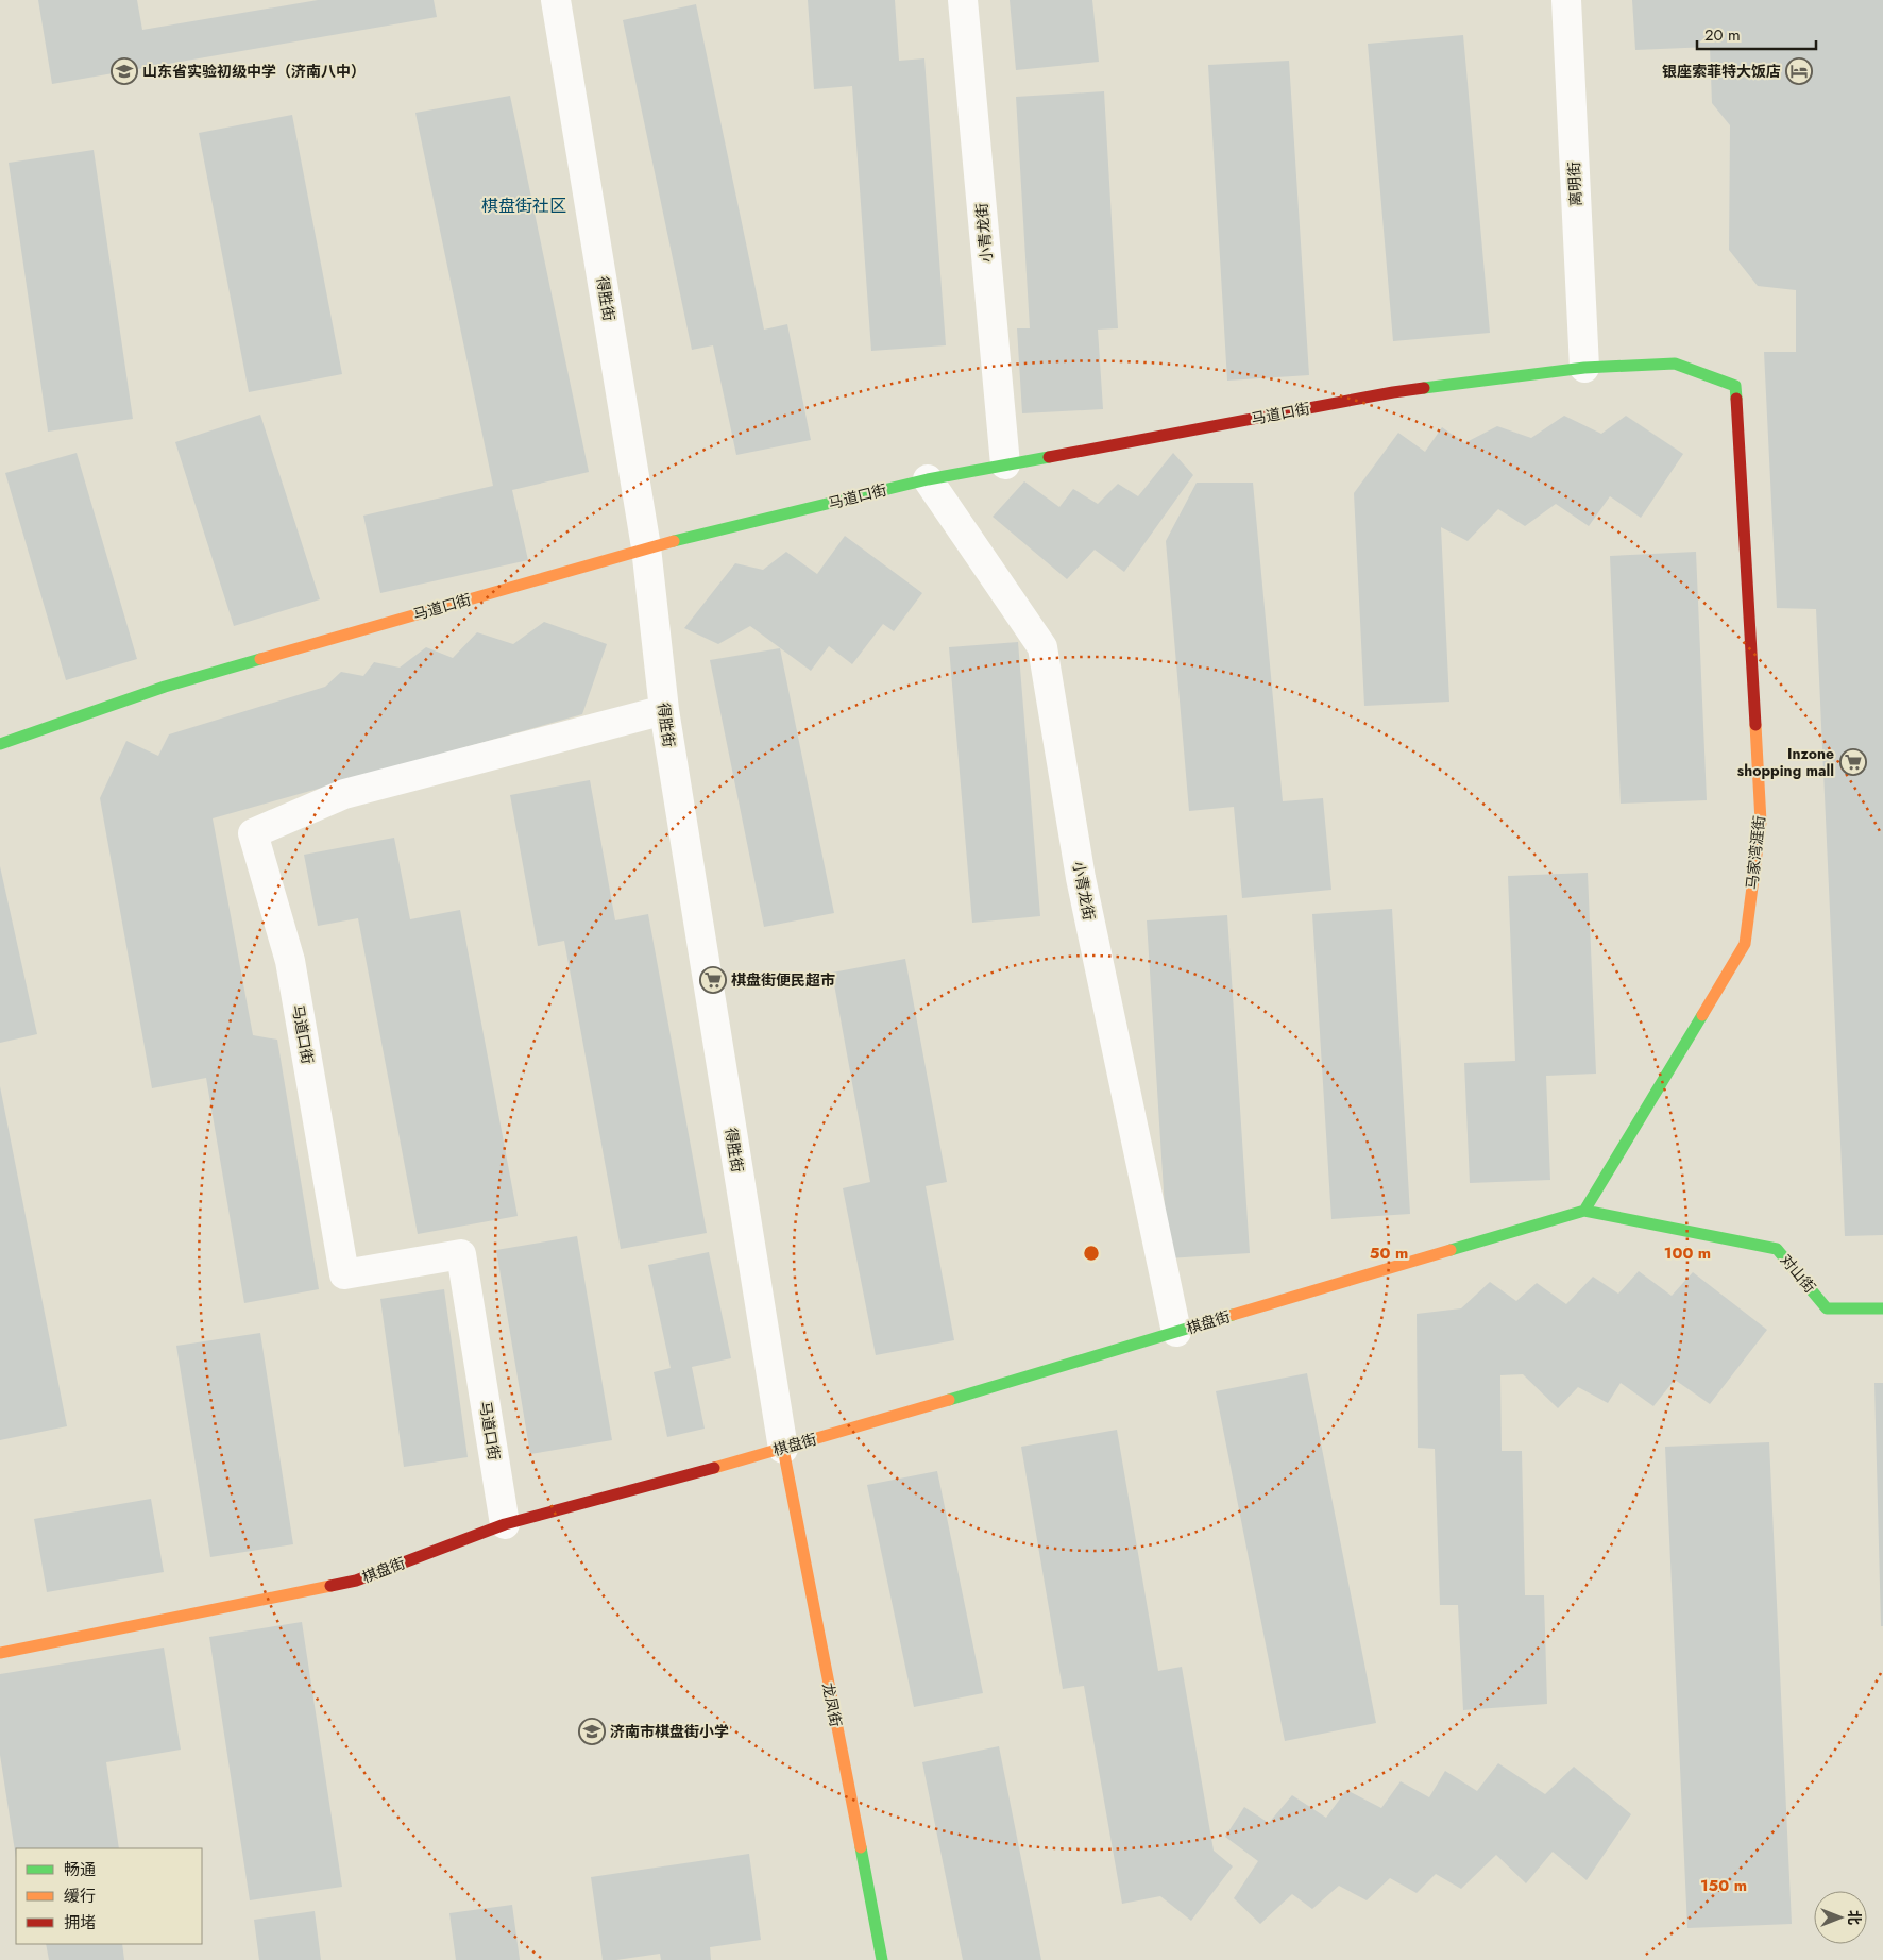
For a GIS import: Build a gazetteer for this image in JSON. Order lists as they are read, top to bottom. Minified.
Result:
{"streets":{"street":["离明街","小青龙街","得胜街","马道口街","马家湾涯街","对山街","棋盘街","龙凤街"]},"crossings":[["离明街","马道口街"],["小青龙街","马道口街"],["小青龙街","棋盘街"],["得胜街","马道口街"],["得胜街","棋盘街"],["得胜街","龙凤街"],["马道口街","马家湾涯街"],["马道口街","棋盘街"],["马家湾涯街","对山街"],["马家湾涯街","棋盘街"],["对山街","棋盘街"],["棋盘街","龙凤街"]],"districts":["棋盘街社区"],"places":{"school or university":["山东省实验初级中学（济南八中）","济南市棋盘街小学"],"hotel":["银座索菲特大饭店"],"supermarket":["Inzone shopping mall","棋盘街便民超市"]},"legend":["畅通","缓行","拥堵"],"scale_bar":"20 m","north":"right","rings":["50 m","100 m","150 m"]}
